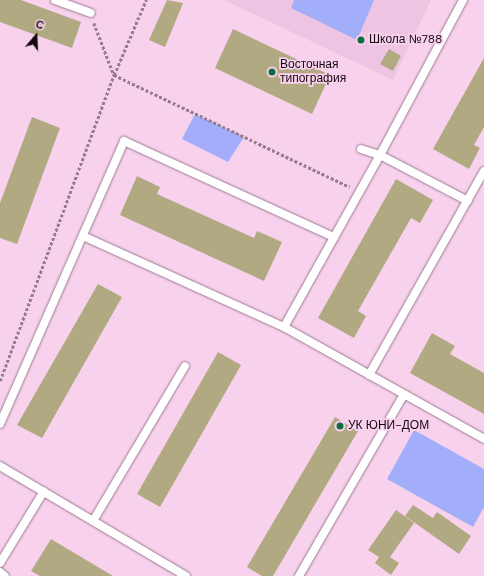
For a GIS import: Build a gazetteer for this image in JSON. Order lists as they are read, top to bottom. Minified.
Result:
{"places":["Школа №788","Восточная типография","УК ЮНИ-ДОМ"],"north":"top"}
